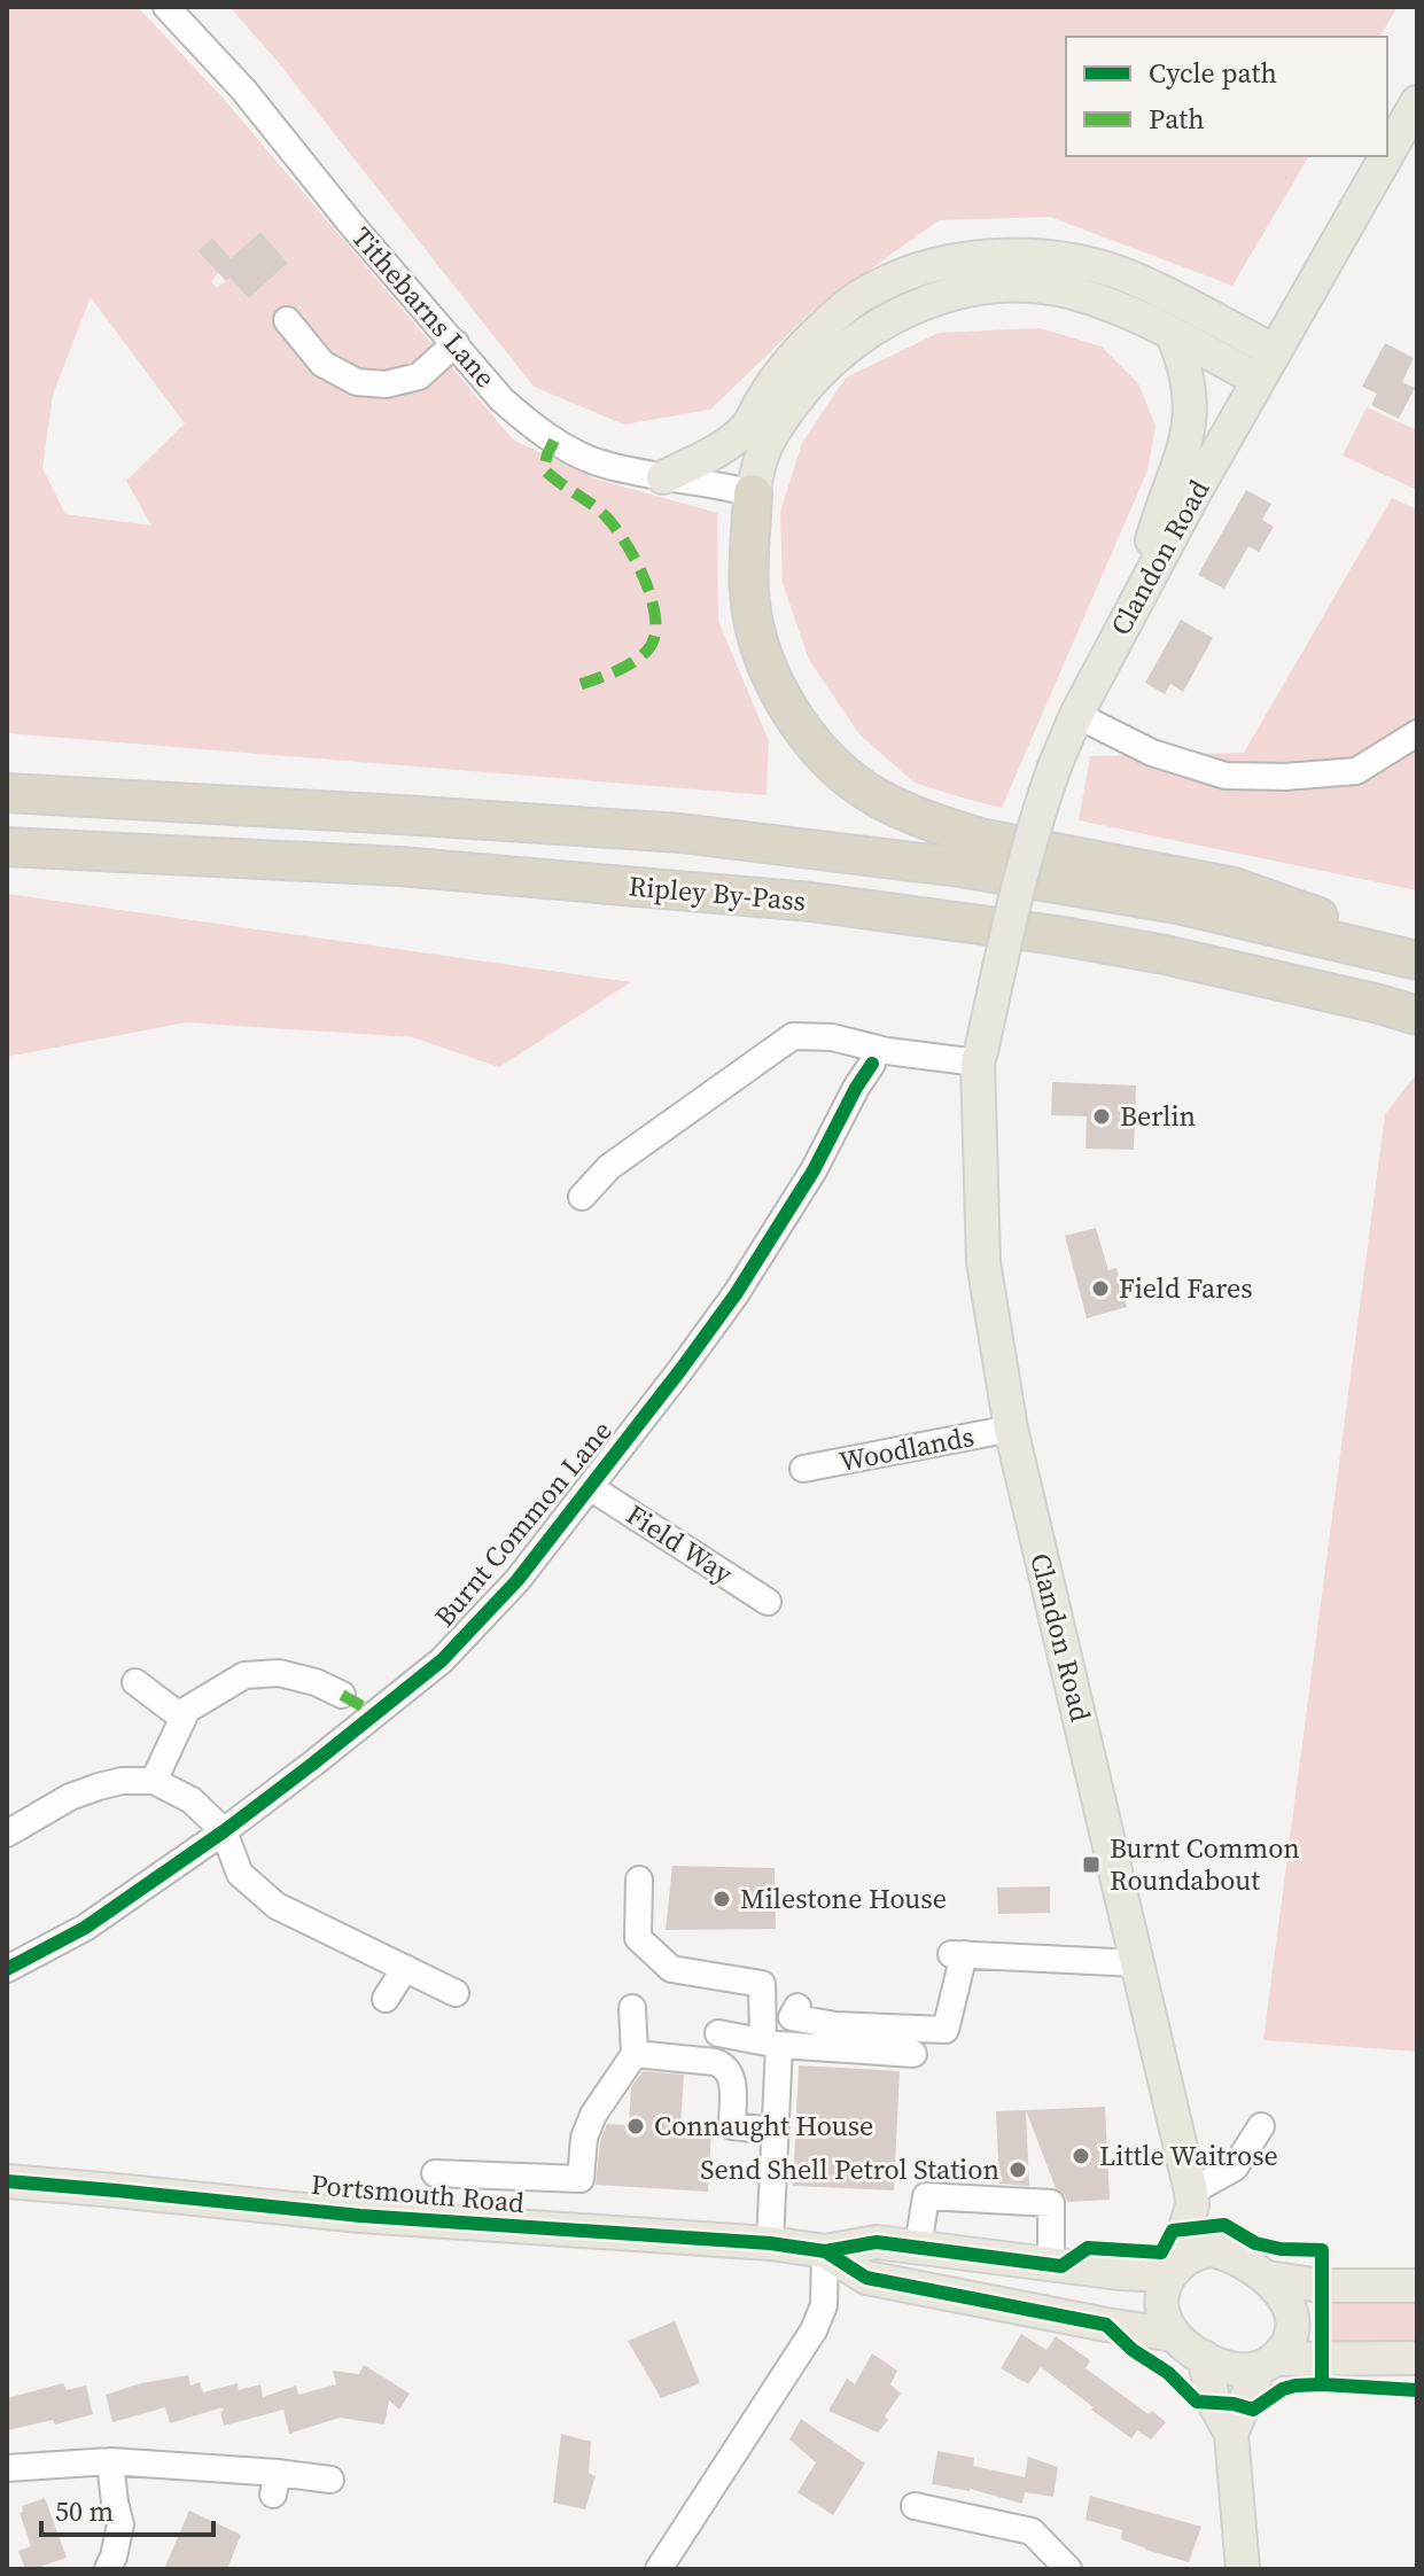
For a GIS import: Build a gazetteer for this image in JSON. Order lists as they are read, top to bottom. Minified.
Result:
{"streets":{"highway":["Ripley By-Pass"],"main road":["Clandon Road","Portsmouth Road"],"street":["Tithebarns Lane","Woodlands","Burnt Common Lane","Field Way"]},"crossings":[["Clandon Road","Woodlands"],["Clandon Road","Portsmouth Road"],["Burnt Common Lane","Field Way"]],"places":{"other":["Berlin","Field Fares","Milestone House","Connaught House","Little Waitrose","Send Shell Petrol Station"],"transit":["Burnt Common Roundabout"]},"legend":["Cycle path","Path"],"scale_bar":"50 m"}
